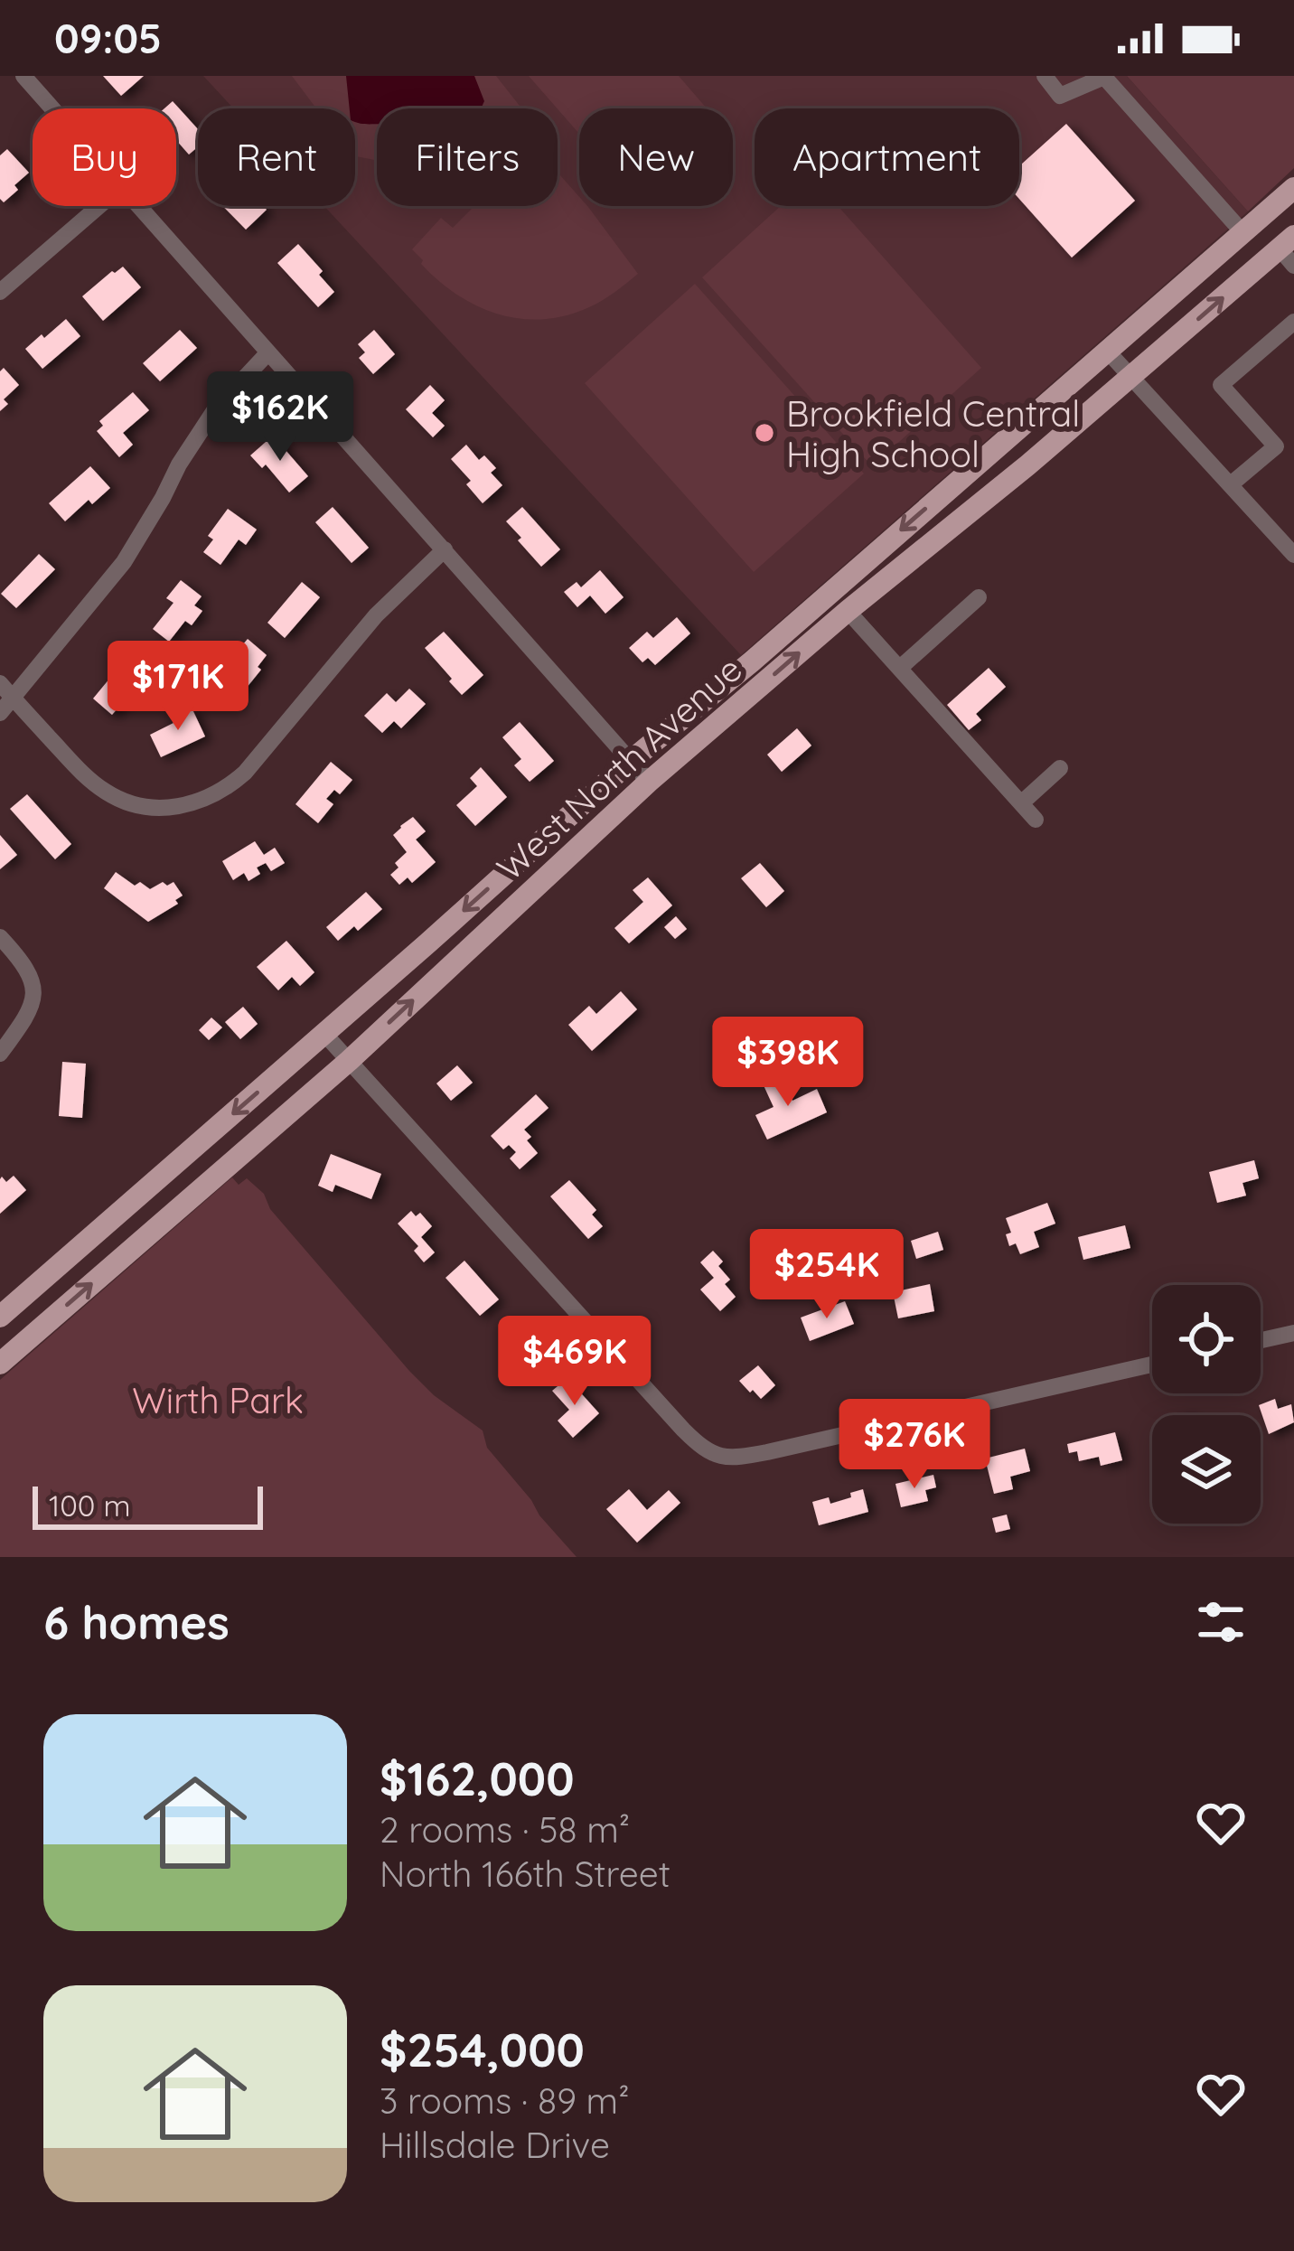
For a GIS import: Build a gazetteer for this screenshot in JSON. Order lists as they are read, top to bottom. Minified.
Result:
{"streets":{"main road":["West North Avenue"]},"parks":["Wirth Park"],"places":["Brookfield Central High School"],"scale_bar":"100 m","page":{"status":"09:05","chip":["Buy","Rent","Filters","New","Apartment"],"price":["$162K","$171K","$398K","$254K","$469K","$276K"],"scale":"100 m","heading":"6 homes","list":[{"name":"$162,000","note":"2 rooms · 58 m² · North 166th Street"},{"name":"$254,000","note":"3 rooms · 89 m² · Hillsdale Drive"}]}}
